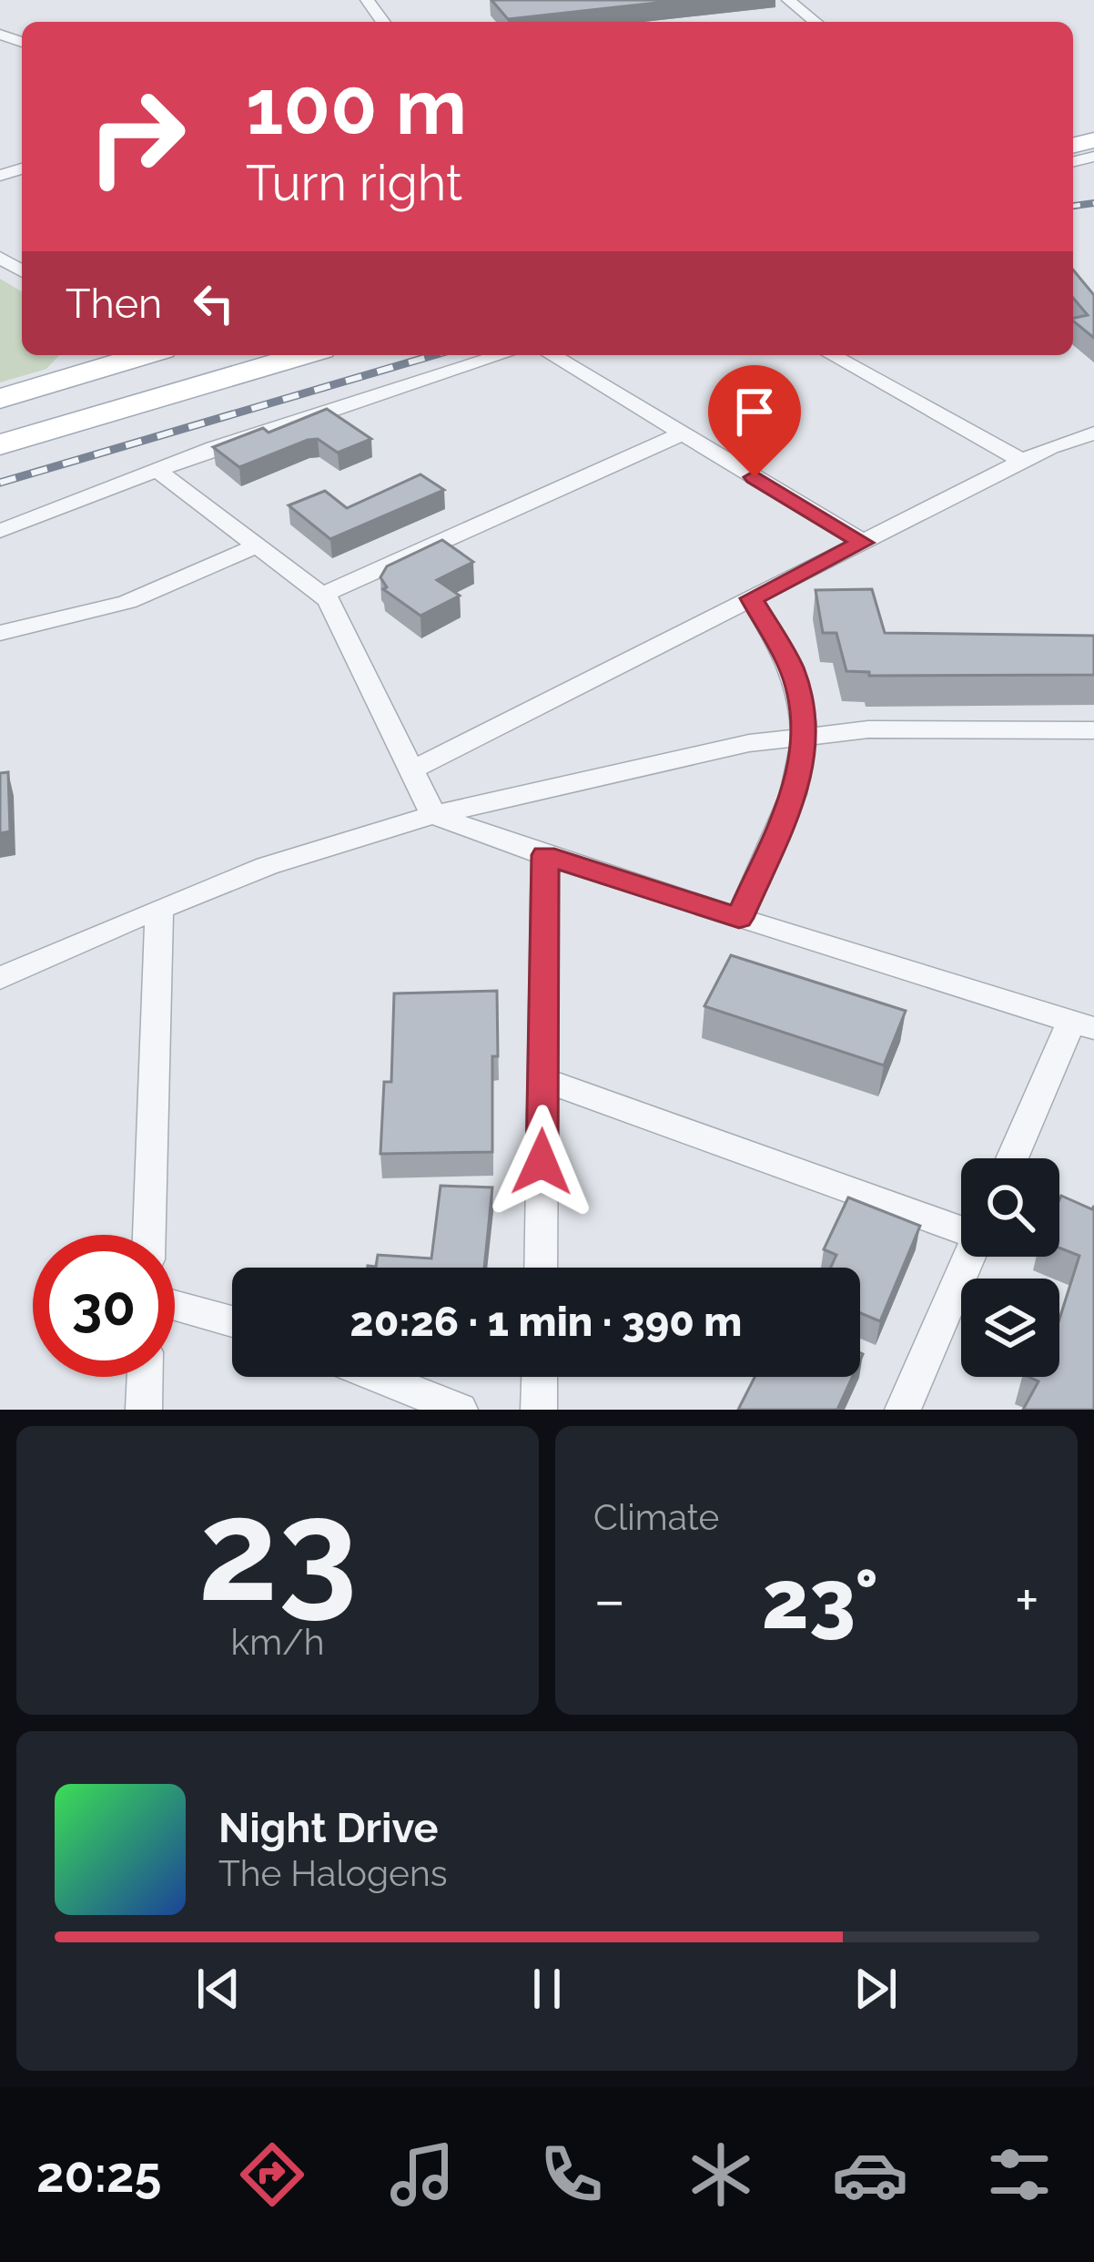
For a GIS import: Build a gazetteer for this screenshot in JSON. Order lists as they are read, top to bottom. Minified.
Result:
{"page":{"turn":["100 m","Turn right"],"then":"Then","limit":"30","trip":"20:26 · 1 min · 390 m","tile":[["23","km/h"],"Climate"],"heat":["−","23°","+"],"song":["Night Drive","The Halogens"],"tabs":"20:25"}}
